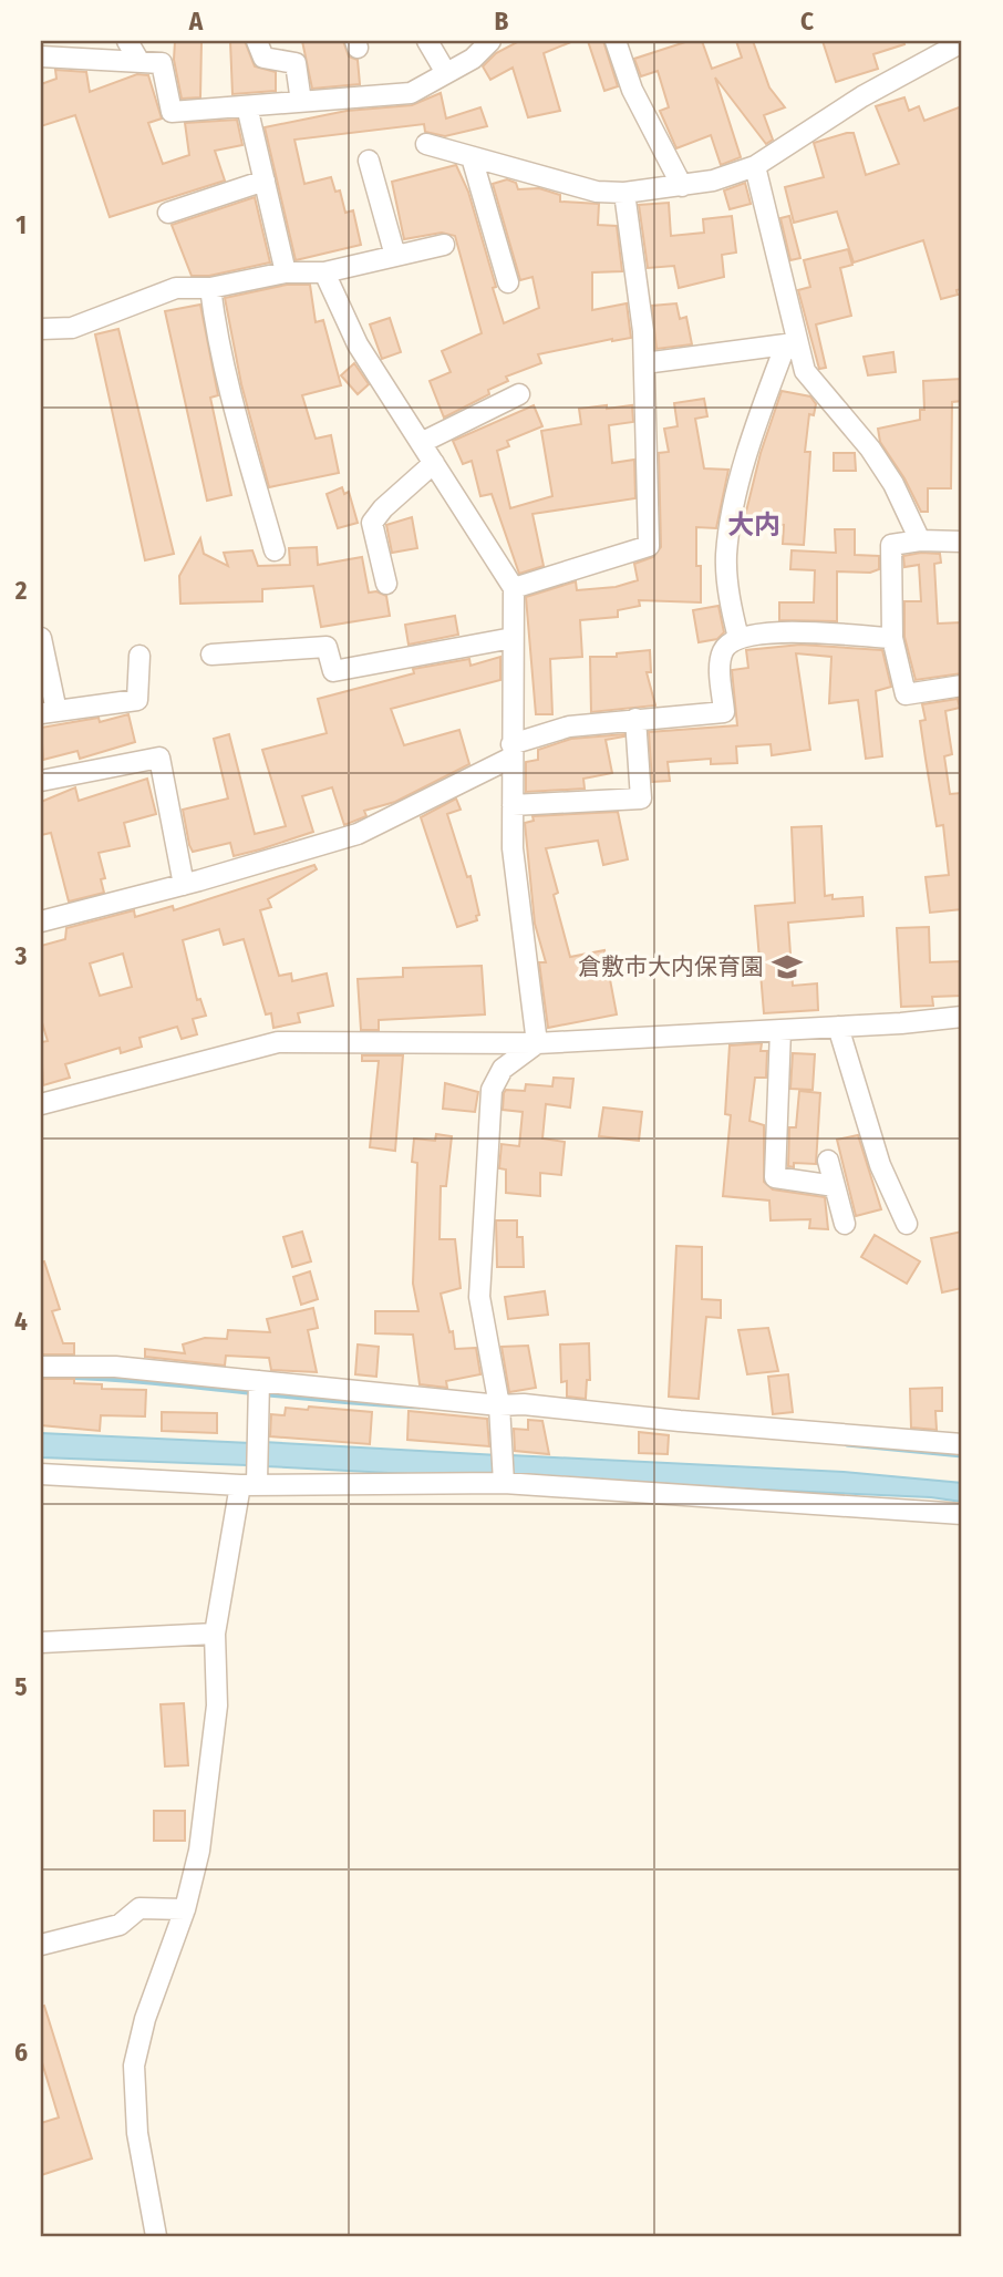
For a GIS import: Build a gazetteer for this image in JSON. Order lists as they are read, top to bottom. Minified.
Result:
{"districts":["大内"],"places":{"school or university":["倉敷市大内保育園"]},"grid":{"columns":["A","B","C"],"rows":["1","2","3","4","5","6"]}}
